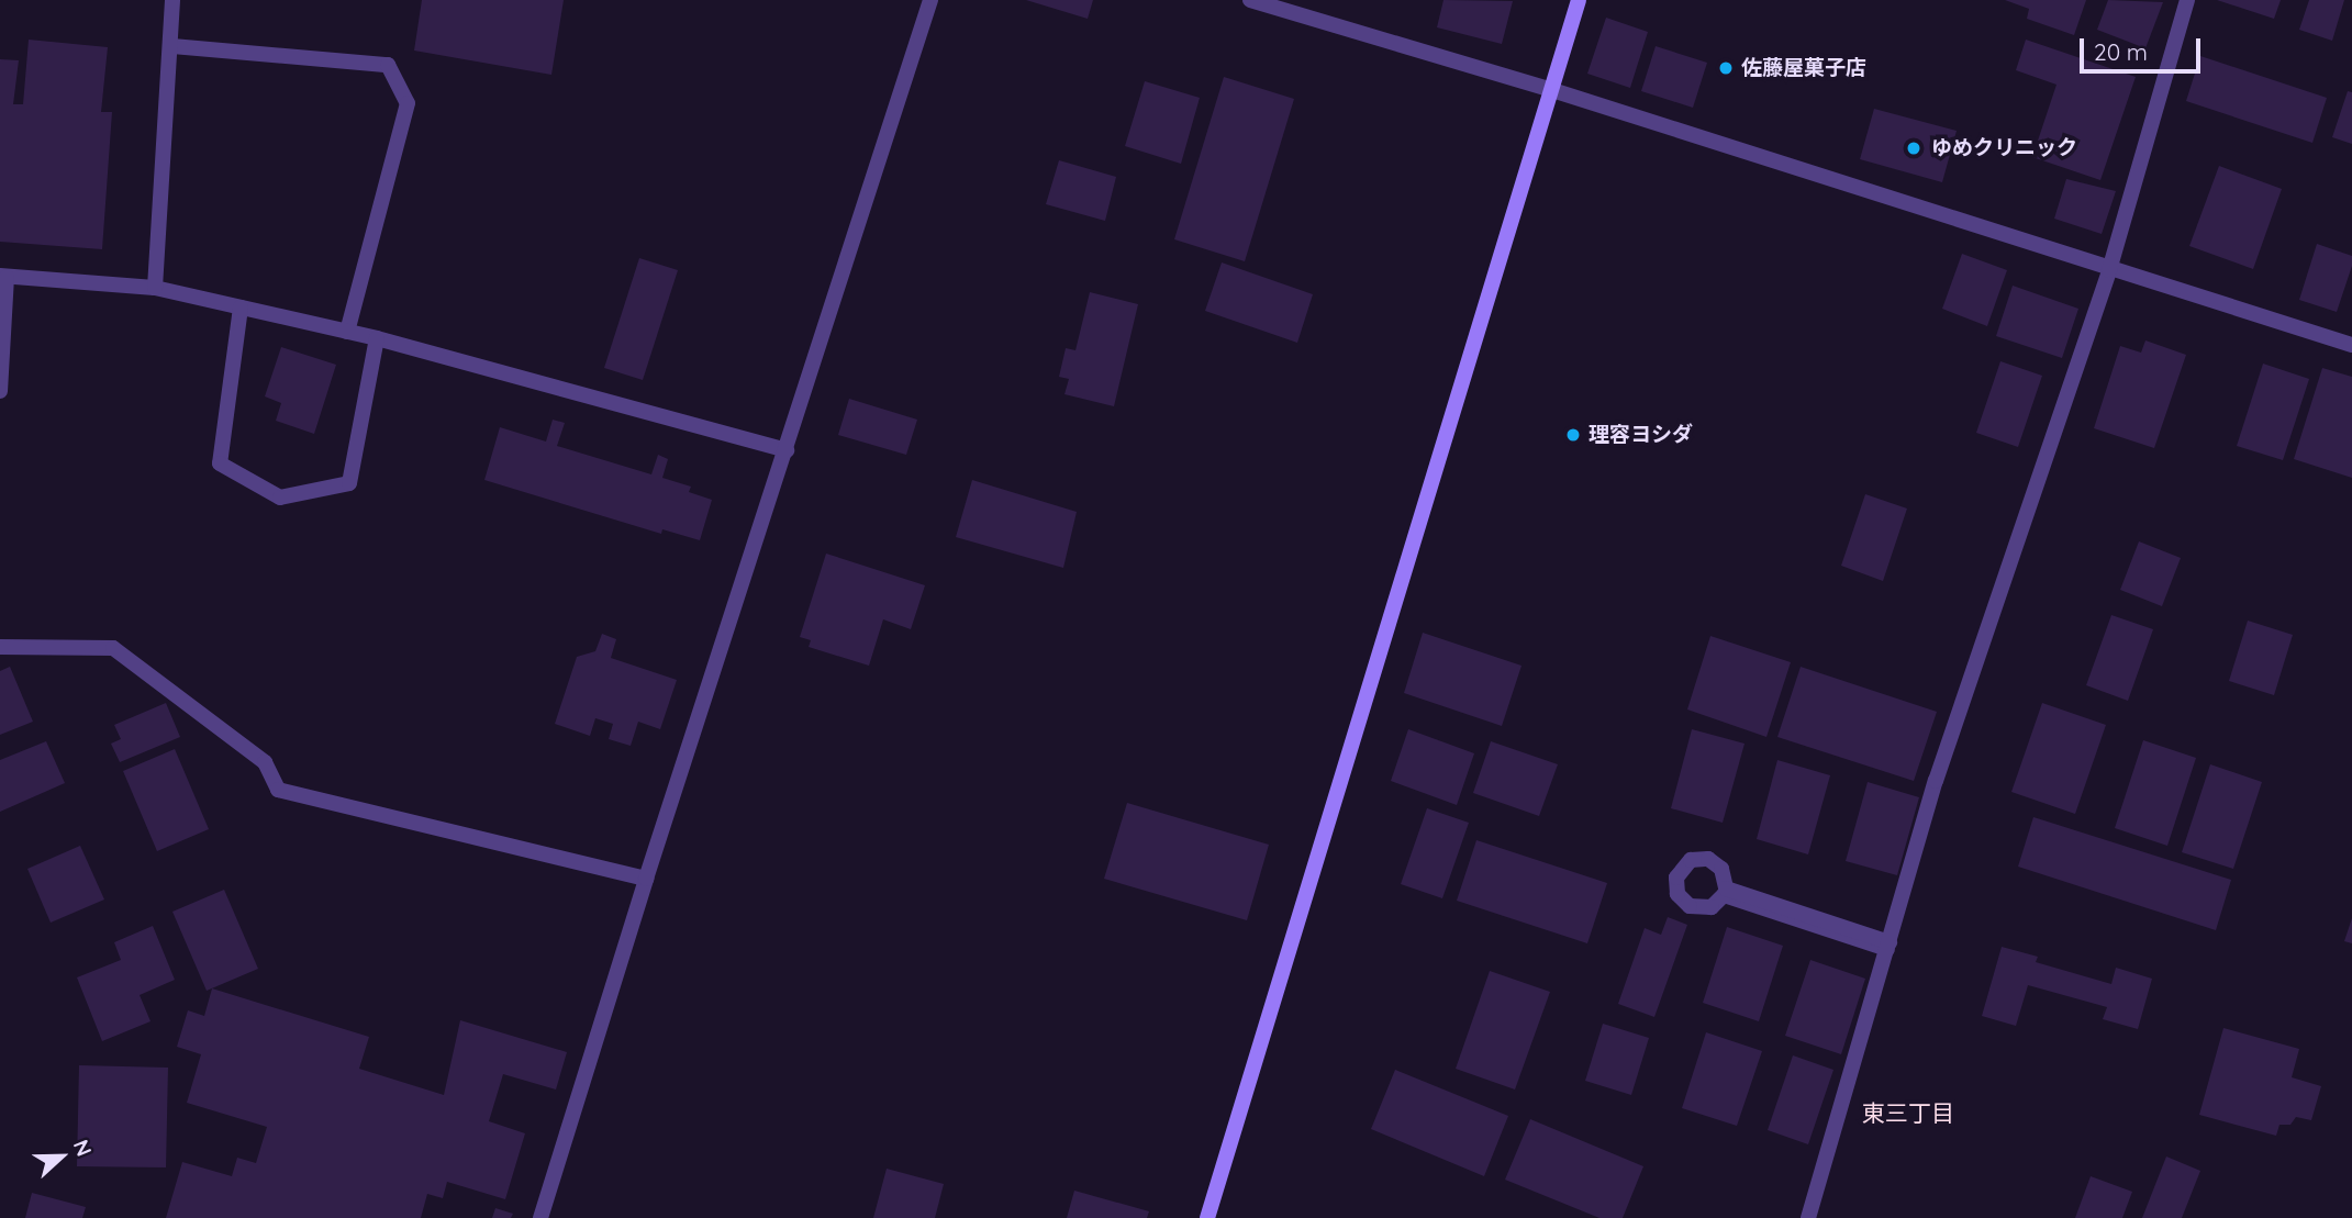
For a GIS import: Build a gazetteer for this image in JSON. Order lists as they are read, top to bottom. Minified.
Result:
{"districts":["東三丁目"],"places":["佐藤屋菓子店","ゆめクリニック","理容ヨシダ"],"scale_bar":"20 m","north":"right"}
